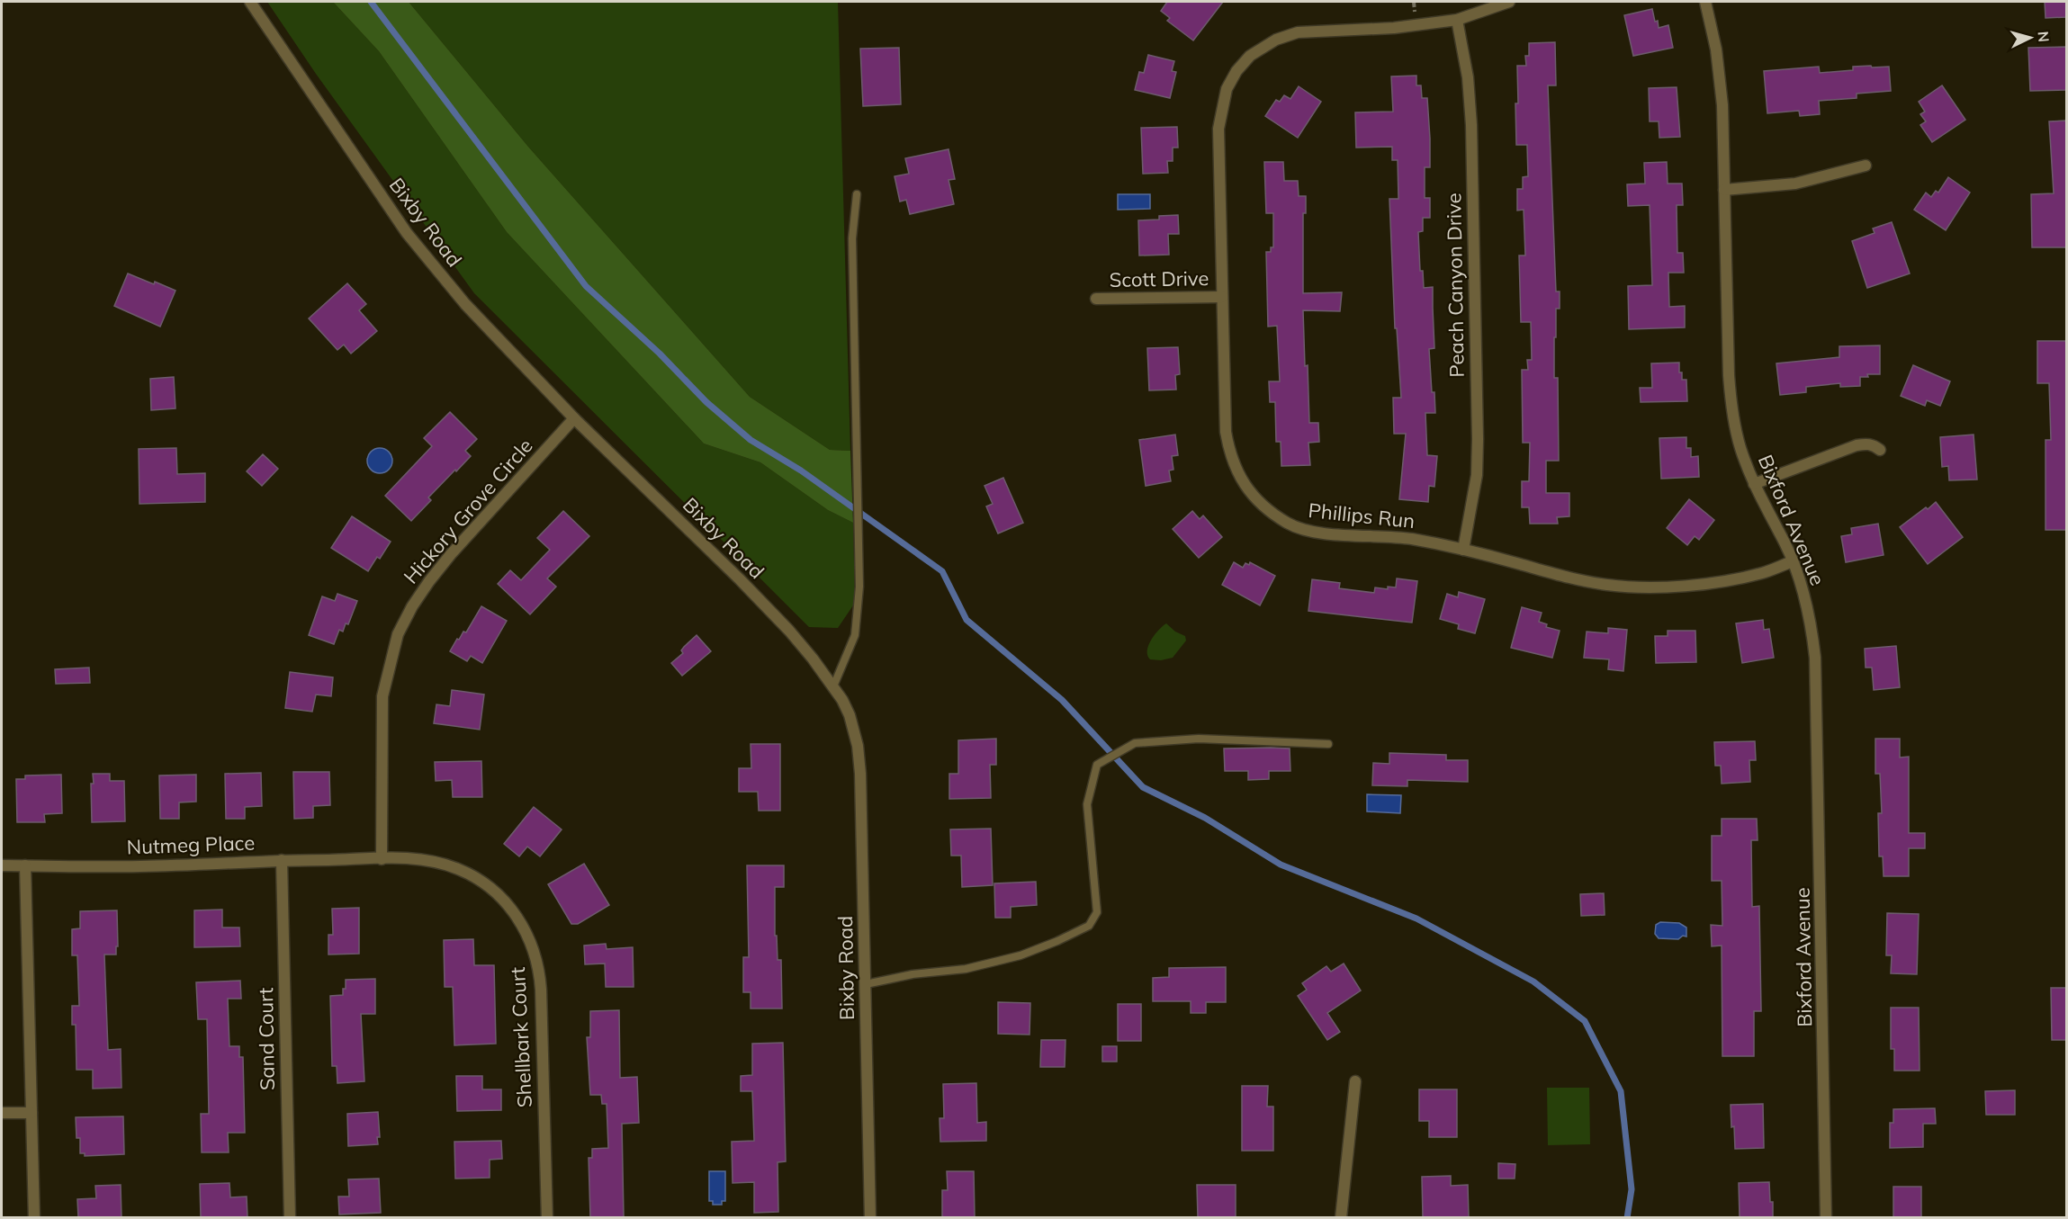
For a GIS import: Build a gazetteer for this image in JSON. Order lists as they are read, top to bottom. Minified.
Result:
{"streets":{"street":["Bixby Road","Scott Drive","Peach Canyon Drive","Hickory Grove Circle","Phillips Run","Bixford Avenue","Nutmeg Place","Shellbark Court","Sand Court"]},"crossings":[["Bixby Road","Hickory Grove Circle"],["Scott Drive","Phillips Run"],["Peach Canyon Drive","Phillips Run"],["Hickory Grove Circle","Nutmeg Place"],["Hickory Grove Circle","Shellbark Court"],["Phillips Run","Bixford Avenue"],["Nutmeg Place","Shellbark Court"],["Nutmeg Place","Sand Court"]],"north":"right"}
